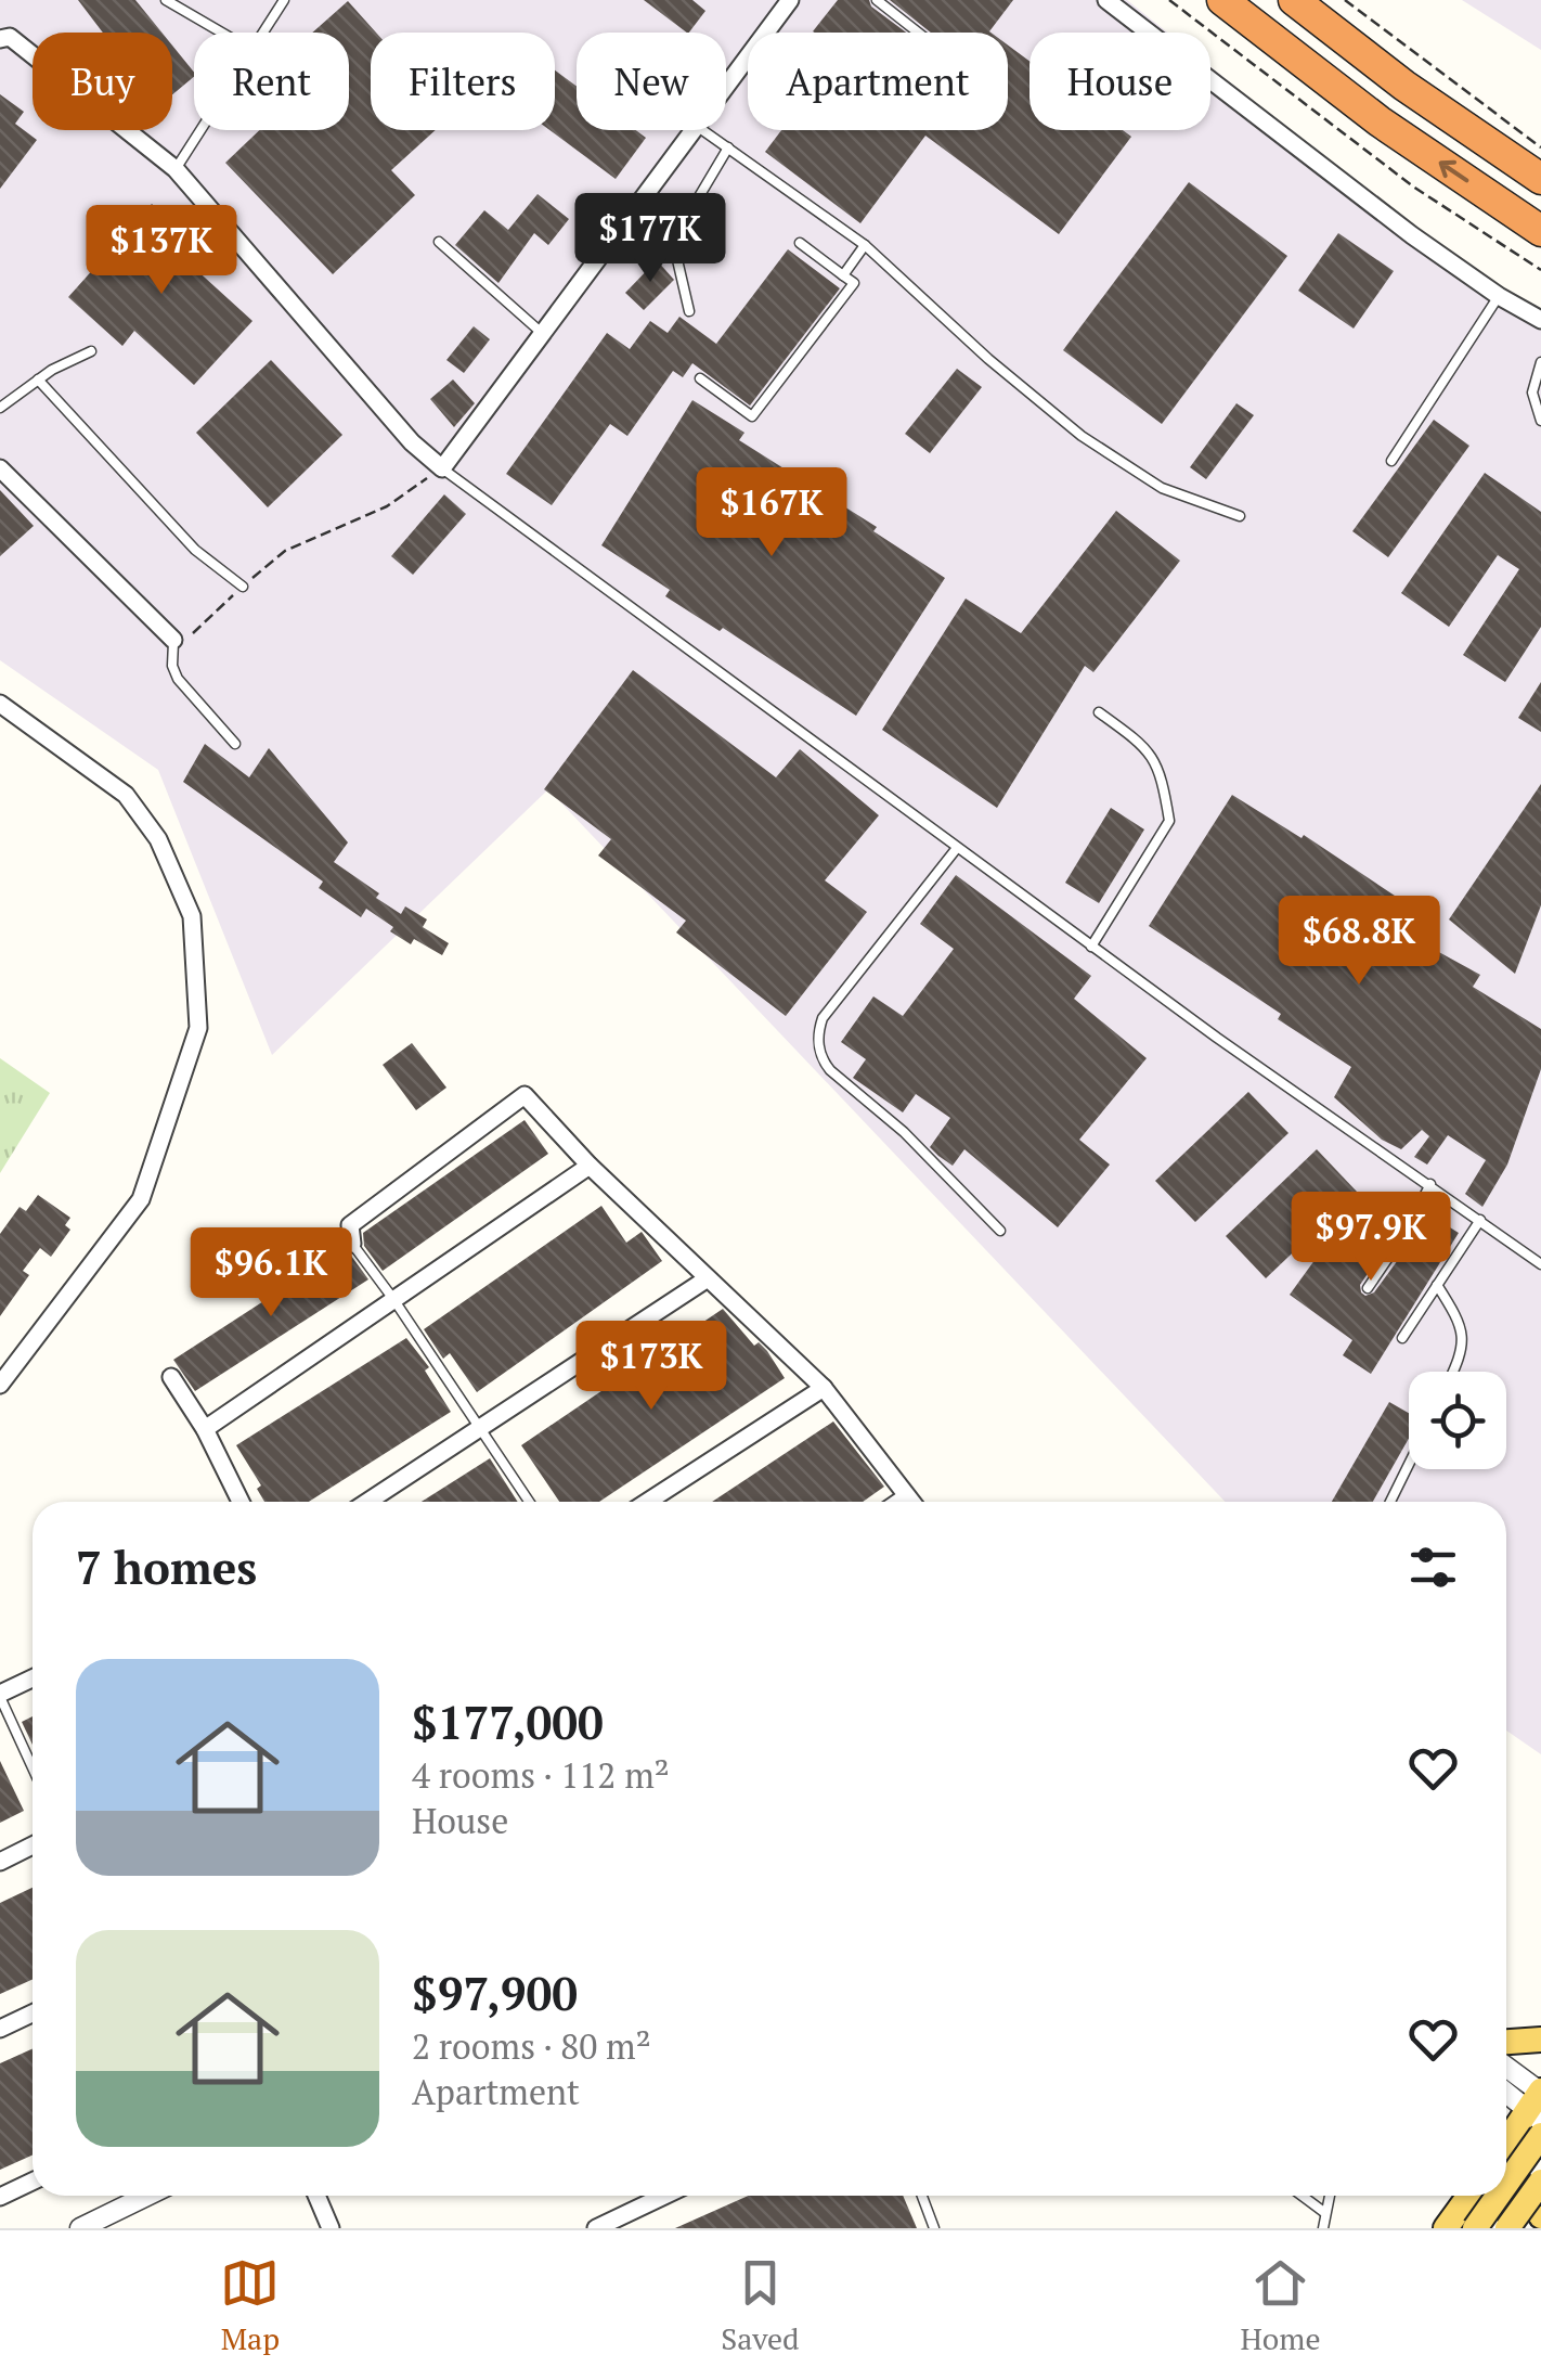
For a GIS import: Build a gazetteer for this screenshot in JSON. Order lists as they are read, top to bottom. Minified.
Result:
{"page":{"chip":["Buy","Rent","Filters","New","Apartment","House"],"price":["$177K","$137K","$167K","$68.8K","$97.9K","$96.1K","$173K"],"heading":"7 homes","list":[{"name":"$177,000","note":"4 rooms · 112 m² · House"},{"name":"$97,900","note":"2 rooms · 80 m² · Apartment"}],"tabs":["Map","Saved","Home"]}}
